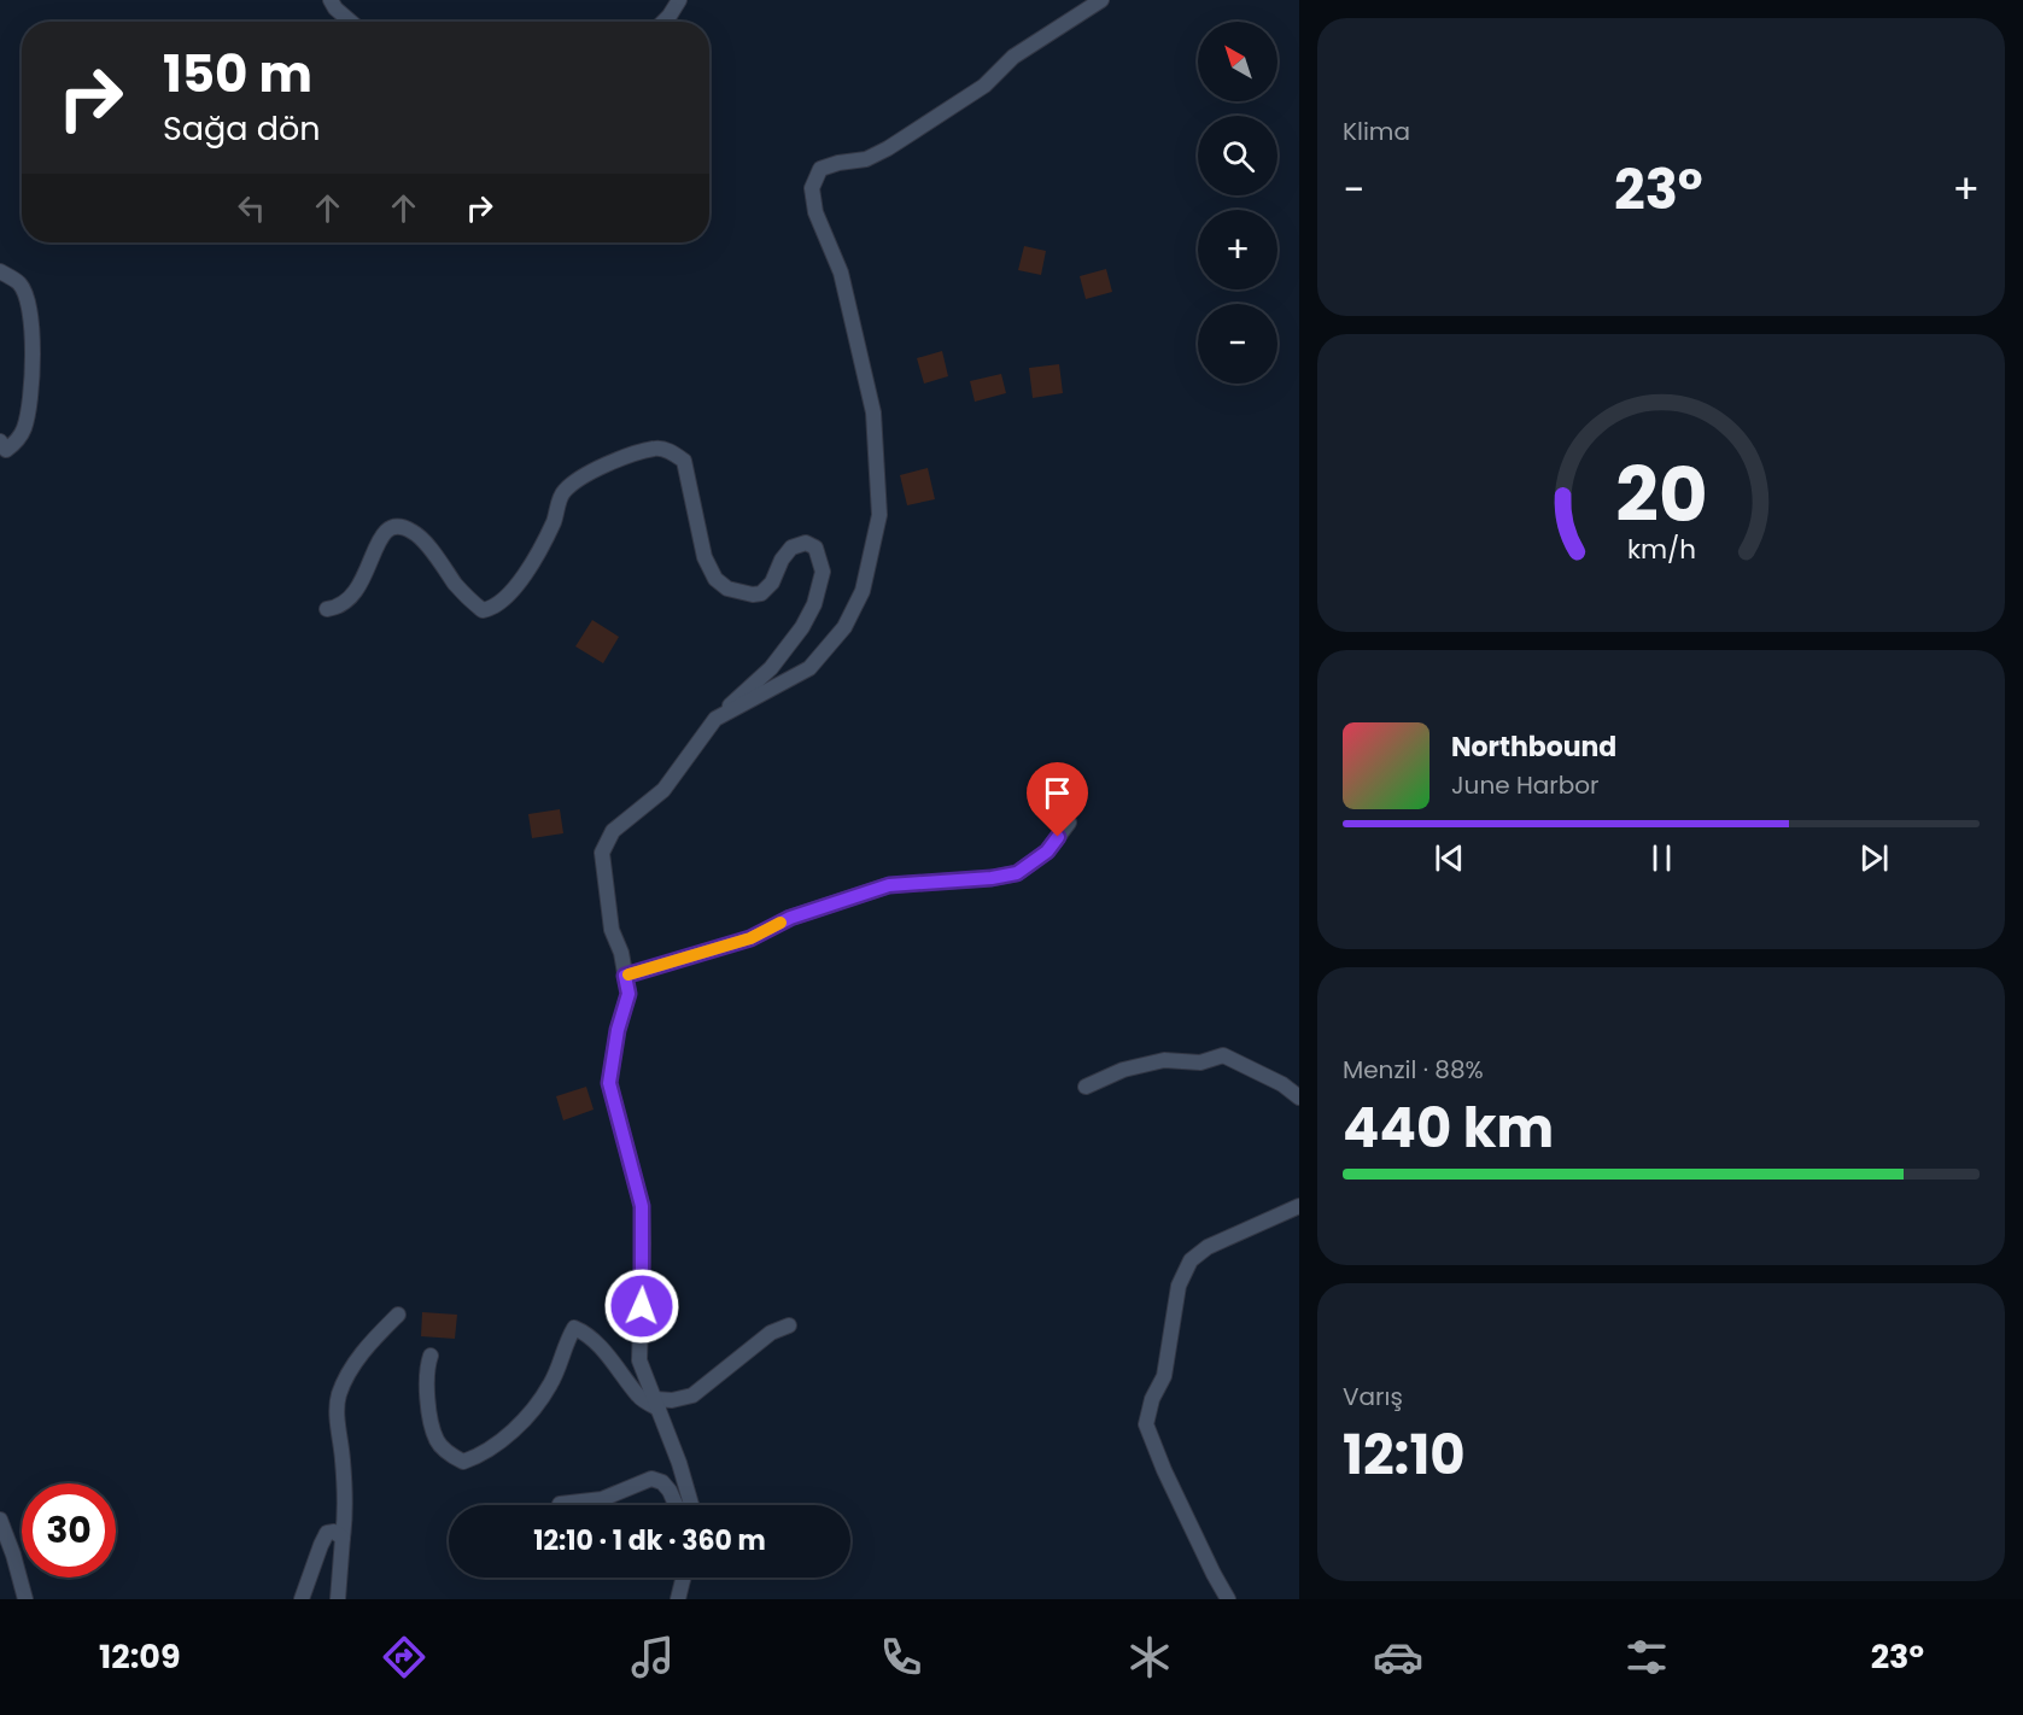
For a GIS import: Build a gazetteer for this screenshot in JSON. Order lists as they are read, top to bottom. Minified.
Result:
{"north":"top left","page":{"tile":["Klima",["Menzil · 88%","440 km"],["Varış","12:10"]],"map_buttons":["+","−"],"turn":["150 m","Sağa dön"],"heat":["−","23°","+"],"song":["Northbound","June Harbor"],"limit":"30","trip":"12:10 · 1 dk · 360 m","tabs":["12:09","23°"],"gauge":["20","km/h"]}}
